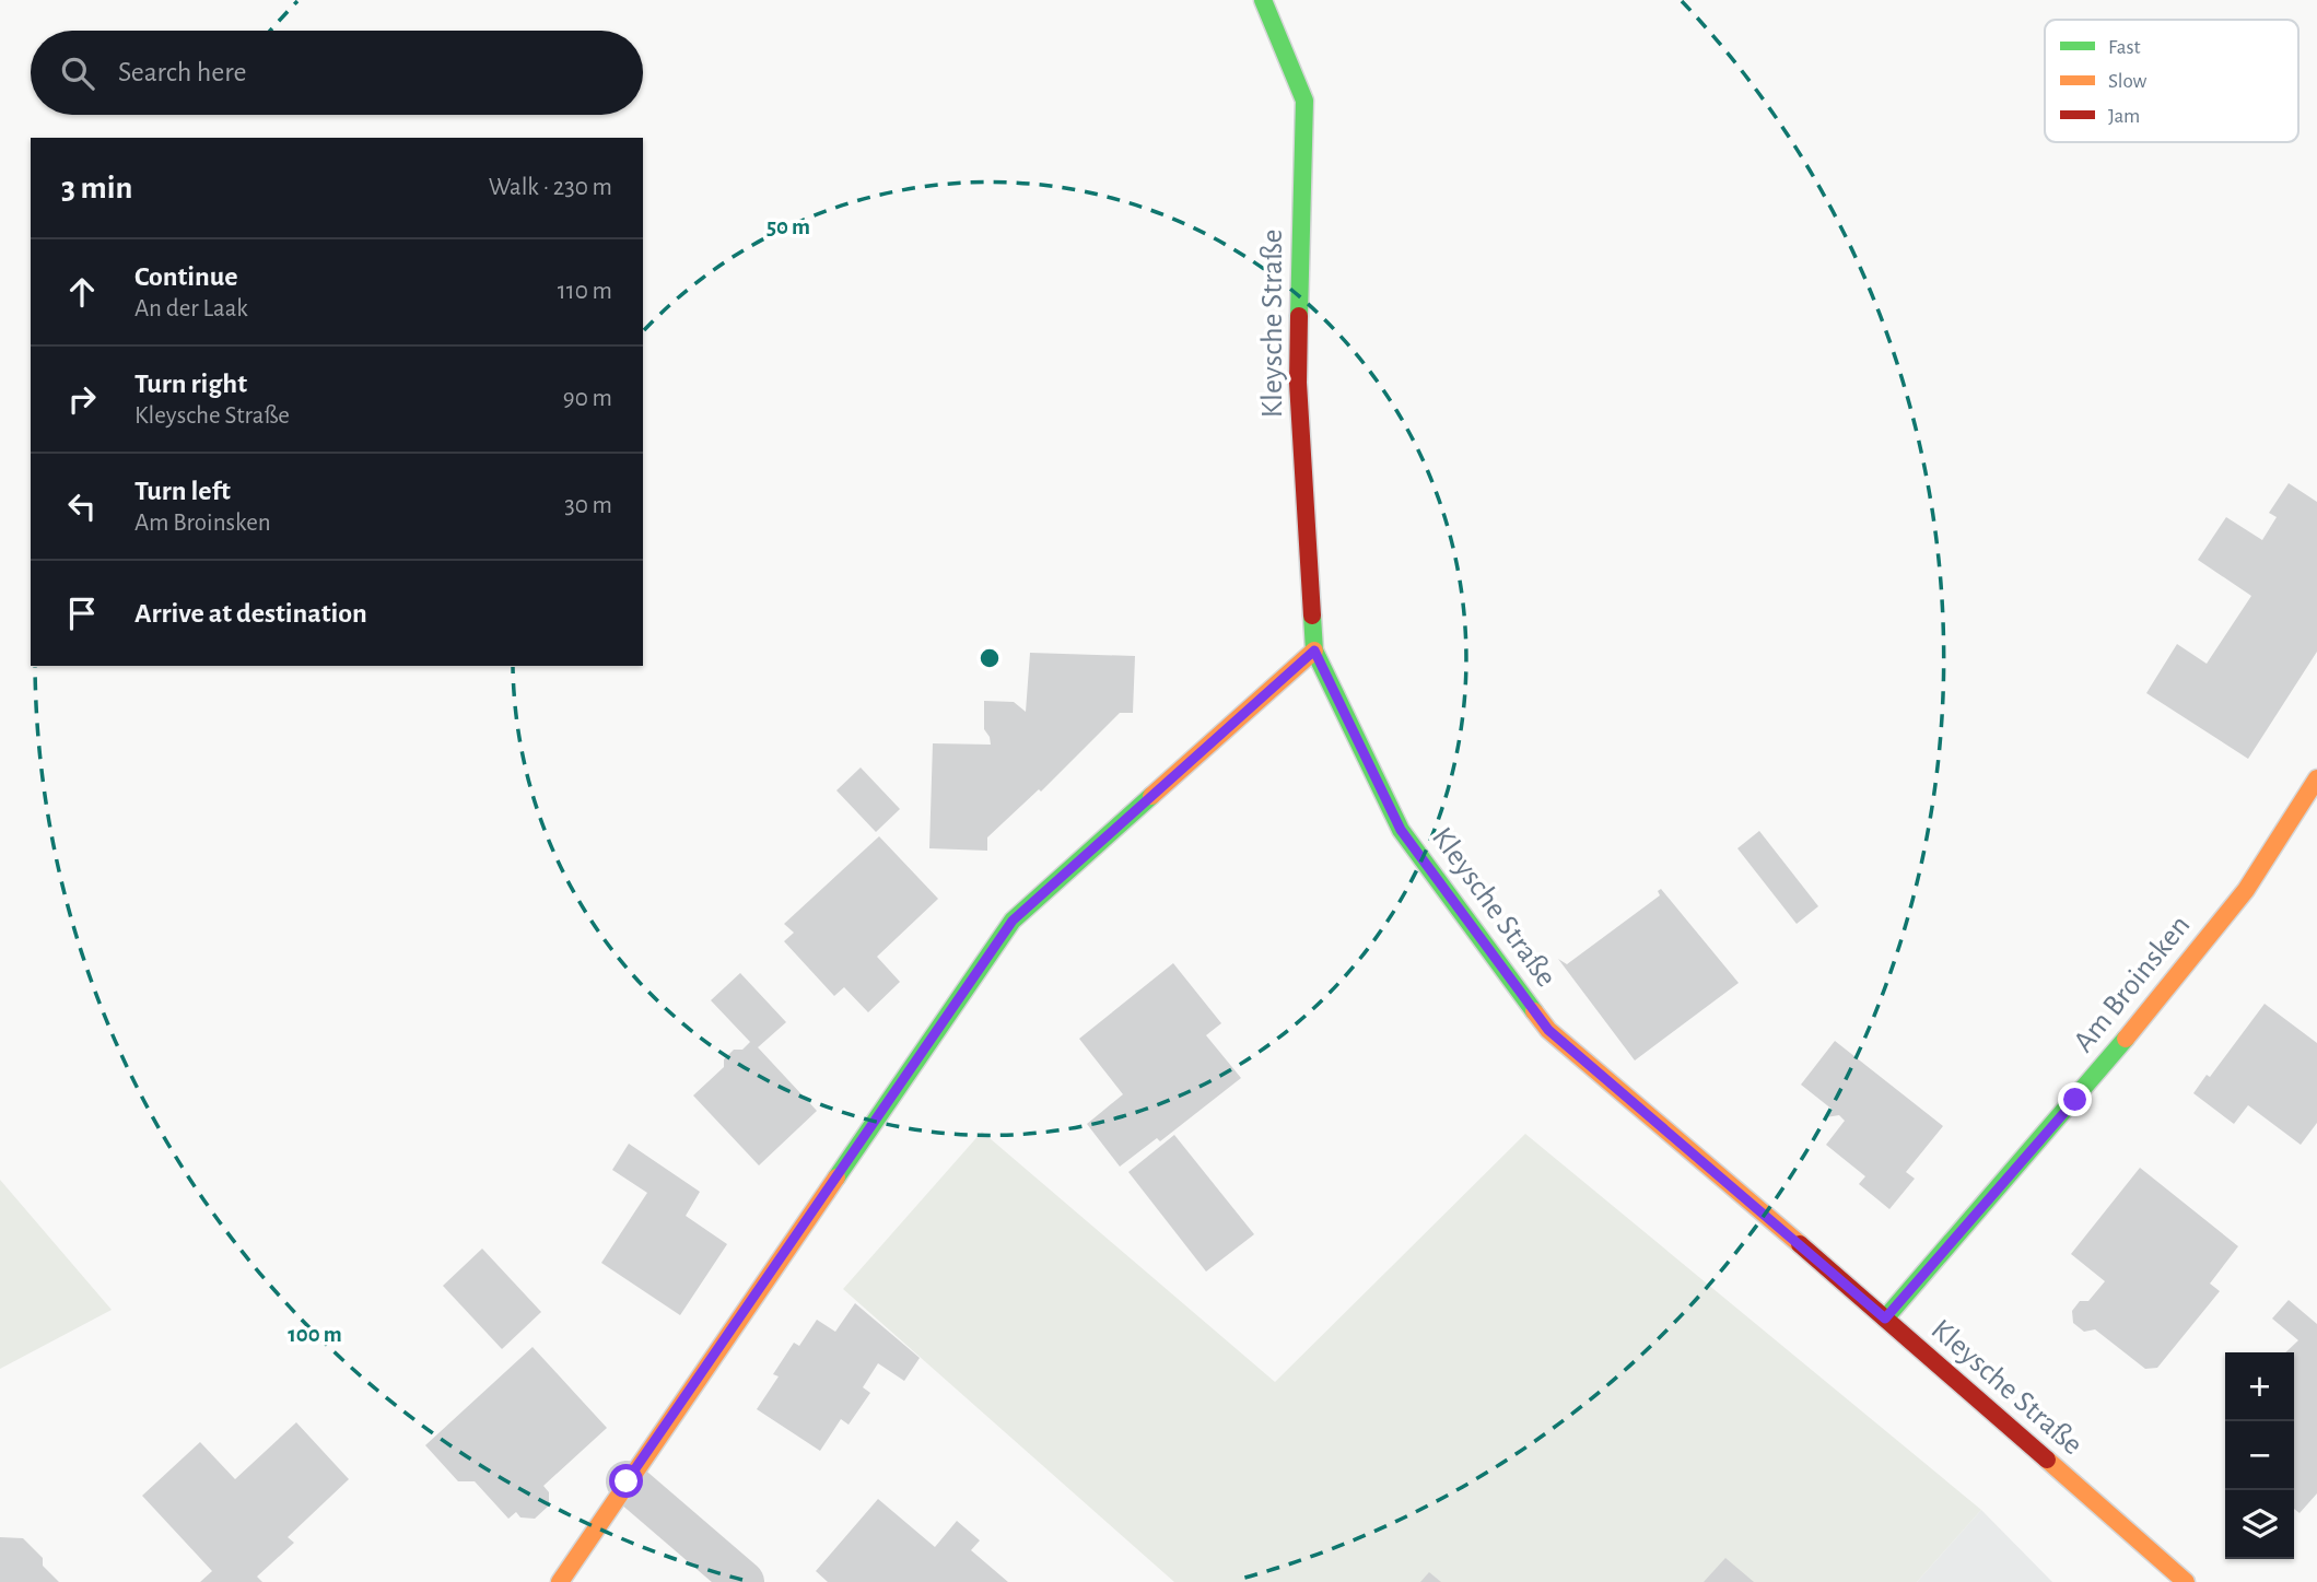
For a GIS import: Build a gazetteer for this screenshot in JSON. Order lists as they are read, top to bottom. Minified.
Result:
{"streets":{"street":["Kleysche Straße","Am Broinsken"]},"crossings":[["Kleysche Straße","Am Broinsken"]],"legend":["Fast","Slow","Jam"],"page":{"search":"Search here","heading":["3 min","Walk · 230 m"],"list":[["Continue","An der Laak","110 m"],["Turn right","Kleysche Straße","90 m"],["Turn left","Am Broinsken","30 m"],"Arrive at destination"],"map_buttons":["+","−"]},"rings":["50 m","100 m"]}
